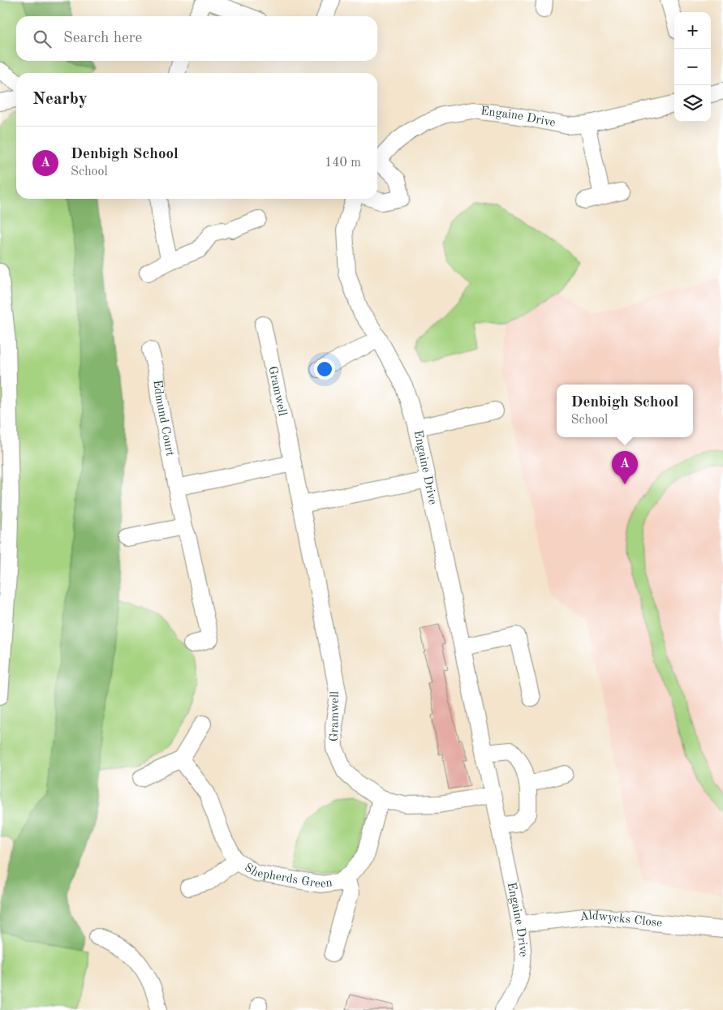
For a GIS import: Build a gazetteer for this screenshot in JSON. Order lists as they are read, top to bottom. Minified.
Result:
{"streets":{"street":["Engaine Drive","Gramwell","Edmund Court","Shepherds Green","Aldwycks Close"]},"crossings":[["Engaine Drive","Gramwell"],["Engaine Drive","Aldwycks Close"],["Gramwell","Shepherds Green"]],"page":{"map_buttons":["+","−"],"search":"Search here","heading":"Nearby","list":[{"mark":"A","name":"Denbigh School","note":"School","value":"140 m"}],"popup":["Denbigh School","School"],"pins":"A"}}
